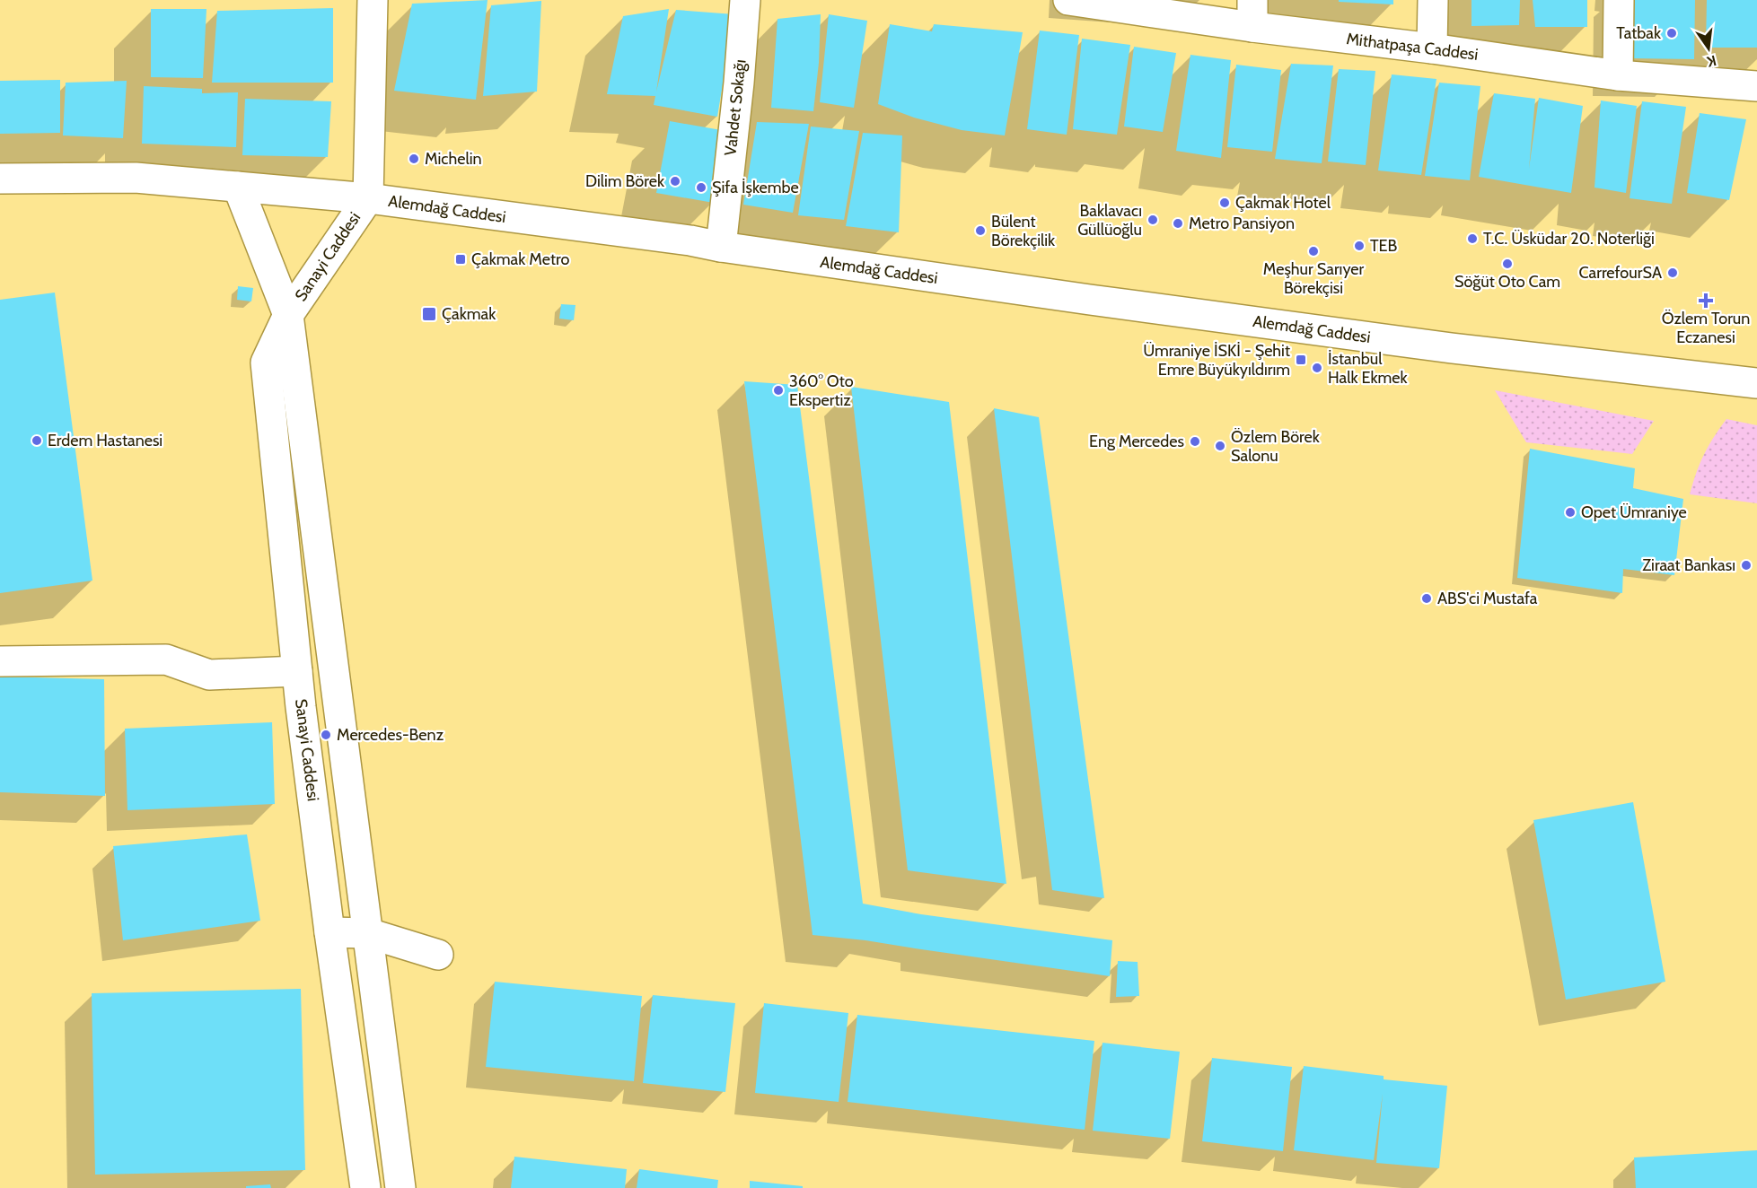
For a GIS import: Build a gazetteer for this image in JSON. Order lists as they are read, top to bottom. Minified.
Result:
{"streets":{"street":["Mithatpaşa Caddesi","Vahdet Sokağı","Alemdağ Caddesi","Sanayi Caddesi"]},"crossings":[["Vahdet Sokağı","Alemdağ Caddesi"],["Alemdağ Caddesi","Sanayi Caddesi"]],"places":{"other":["Tatbak","Michelin","Dilim Börek","Şifa İşkembe","Çakmak Hotel","Baklavacı Güllüoğlu","Metro Pansiyon","Bülent Börekçilik","T.C. Üsküdar 20. Noterliği","TEB","Meşhur Sarıyer Börekçisi","Söğüt Oto Cam","CarrefourSA","İstanbul Halk Ekmek","360° Oto Ekspertiz","Erdem Hastanesi","Eng Mercedes","Özlem Börek Salonu","Opet Ümraniye","Ziraat Bankası","ABS'ci Mustafa","Mercedes-Benz"],"transit":["Çakmak Metro","Çakmak","Ümraniye İSKİ - Şehit Emre Büyükyıldırım"],"health":["Özlem Torun Eczanesi"]},"north":"bottom"}
